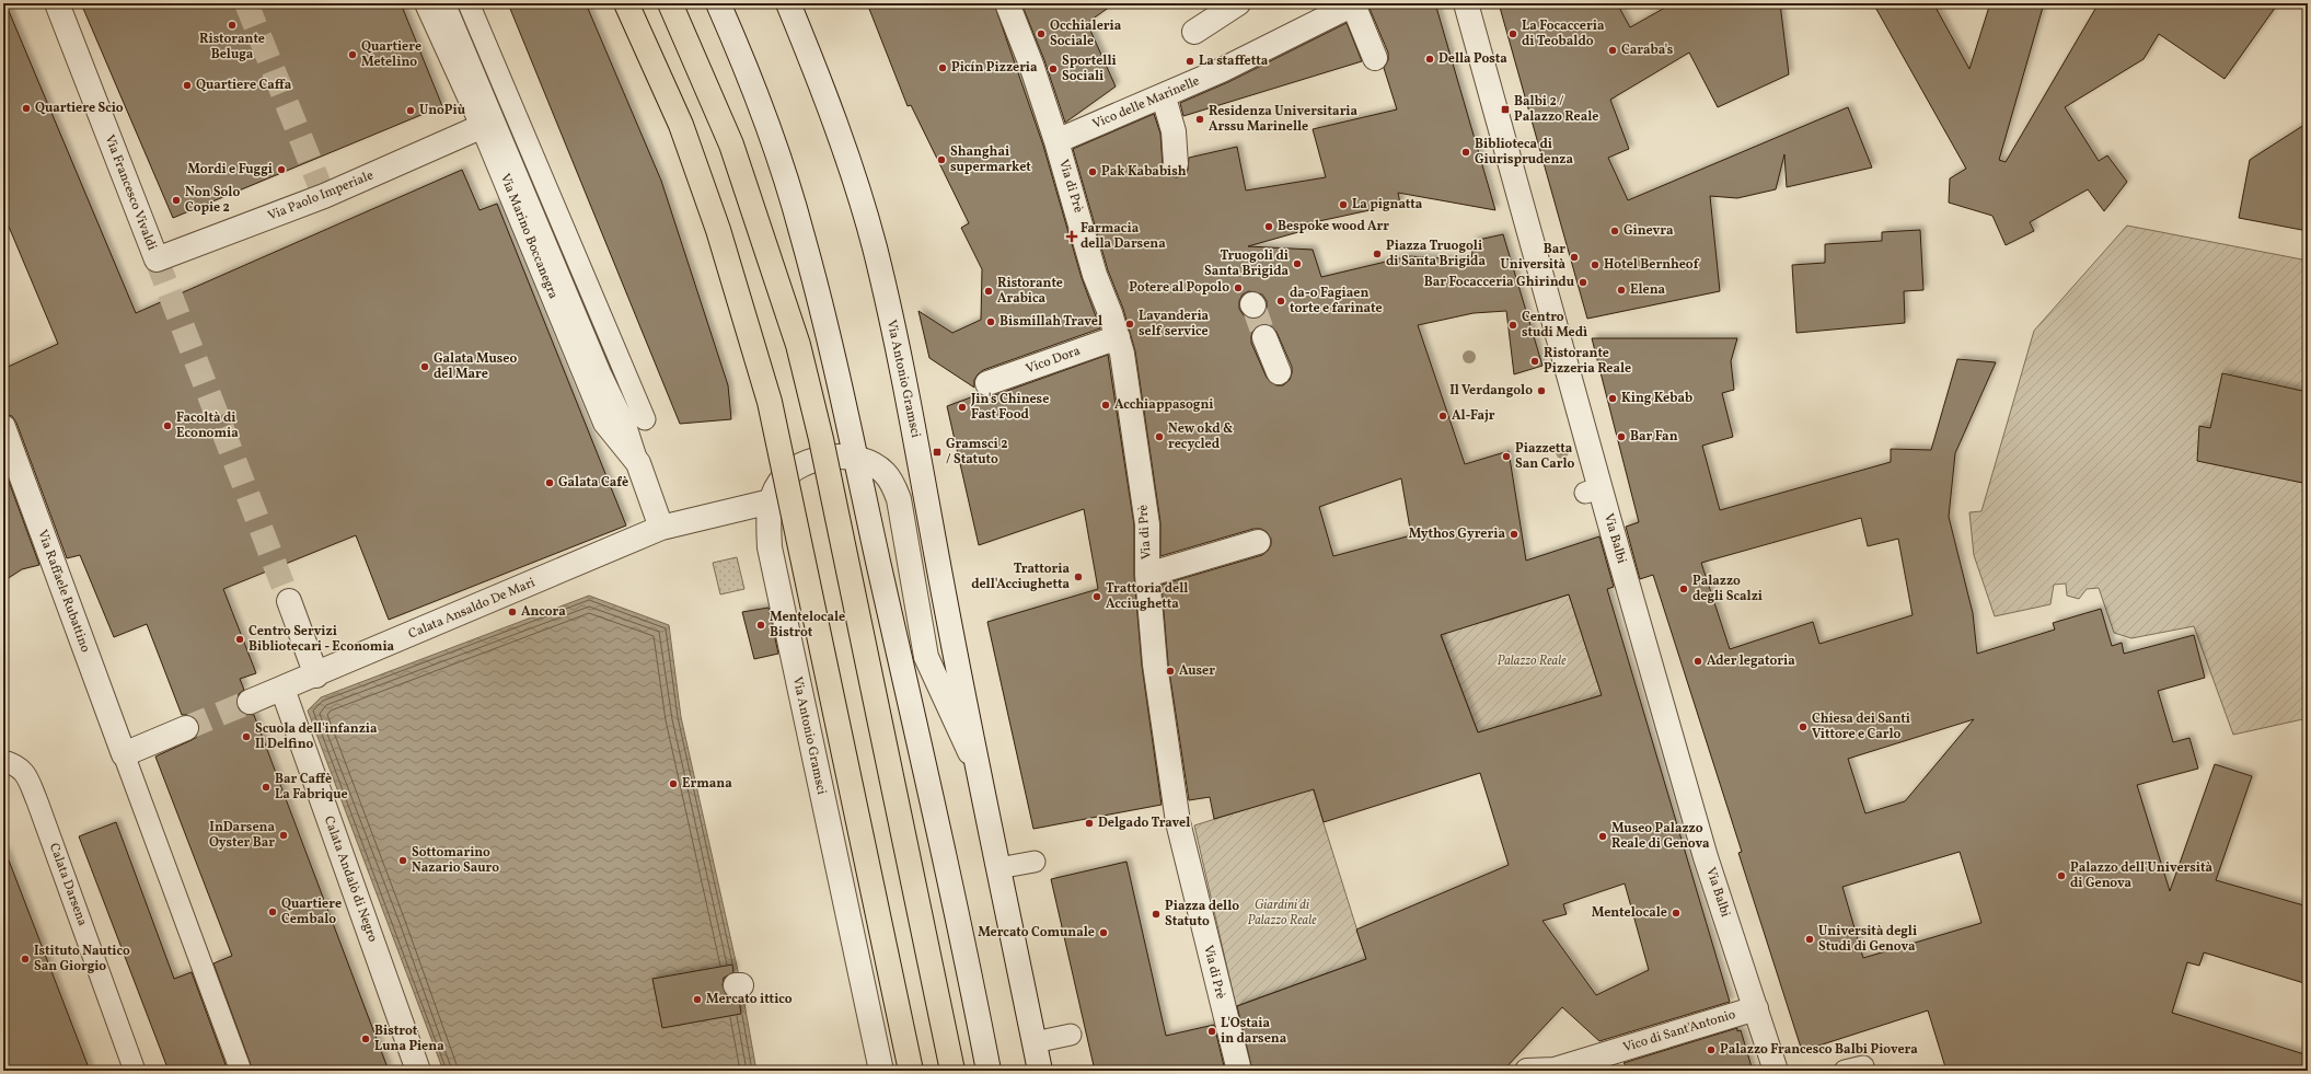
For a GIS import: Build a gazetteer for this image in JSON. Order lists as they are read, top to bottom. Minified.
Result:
{"streets":{"street":["Vico delle Marinelle","Via di Prè","Via Francesco Vivaldi","Via Paolo Imperiale","Via Marino Boccanegra","Vico Dora","Via Antonio Gramsci","Via Balbi","Via Raffaele Rubattino","Calata Ansaldo De Mari","Calata Andalò di Negro","Vico di Sant'Antonio"],"lane":["Calata Darsena"]},"crossings":[["Vico delle Marinelle","Via di Prè"],["Via di Prè","Vico Dora"],["Via Francesco Vivaldi","Via Paolo Imperiale"],["Via Paolo Imperiale","Via Marino Boccanegra"],["Via Marino Boccanegra","Calata Ansaldo De Mari"],["Via Antonio Gramsci","Calata Ansaldo De Mari"],["Via Balbi","Vico di Sant'Antonio"],["Calata Ansaldo De Mari","Calata Andalò di Negro"]],"parks":["Palazzo Reale","Giardini di Palazzo Reale"],"places":{"other":["Ristorante Beluga","Occhialeria Sociale","La Focacceria di Teobaldo","Caraba's","Quartiere Metelino","Della Posta","La staffetta","Picín Pizzeria","Sportelli Sociali","Quartiere Caffa","Quartiere Scio","UnoPiù","Residenza Universitaria Arssu Marinelle","Biblioteca di Giurisprudenza","Shanghai supermarket","Mordi e Fuggi","Pak Kababish","Non Solo Copie 2","La pignatta","Bespoke wood Arr","Ginevra","Piazza Truogoli di Santa Brigida","Bar Università","Truogoli di Santa Brigida","Hotel Bernheof","Bar Focacceria Ghirindu","Potere al Popolo","Elena","Ristorante Arabica","da-o Fagiaen torte e farinate","Bismillah Travel","Lavanderia self service","Centro studi Medì","Ristorante Pizzeria Reale","Galata Museo del Mare","Il Verdangolo","King Kebab","Acchiappasogni","Jin's Chinese Fast Food","Al-Fajr","Facoltà di Economia","New okd & recycled","Bar Fan","Piazzetta San Carlo","Galata Cafè","Mythos Gyreria","Trattoria dell'Acciughetta","Palazzo degli Scalzi","Trattoria dell Acciughetta","Ancora","Mentelocale Bistrot","Centro Servizi Bibliotecari - Economia","Ader legatoria","Auser","Chiesa dei Santi Vittore e Carlo","Scuola dell'infanzia Il Delfino","Ermana","Bar Caffè La Fabrique","Delgado Travel","InDarsena Oyster Bar","Museo Palazzo Reale di Genova","Sottomarino Nazario Sauro","Palazzo dell'Università di Genova","Quartiere Cembalo","Mentelocale","Piazza dello Statuto","Mercato Comunale","Università degli Studi di Genova","Istituto Nautico San Giorgio","Mercato ittico","L'Ostaia in darsena","Bistrot Luna Piena","Palazzo Francesco Balbi Piovera"],"transit":["Balbi 2 / Palazzo Reale","Gramsci 2 / Statuto"],"health":["Farmacia della Darsena"]}}
